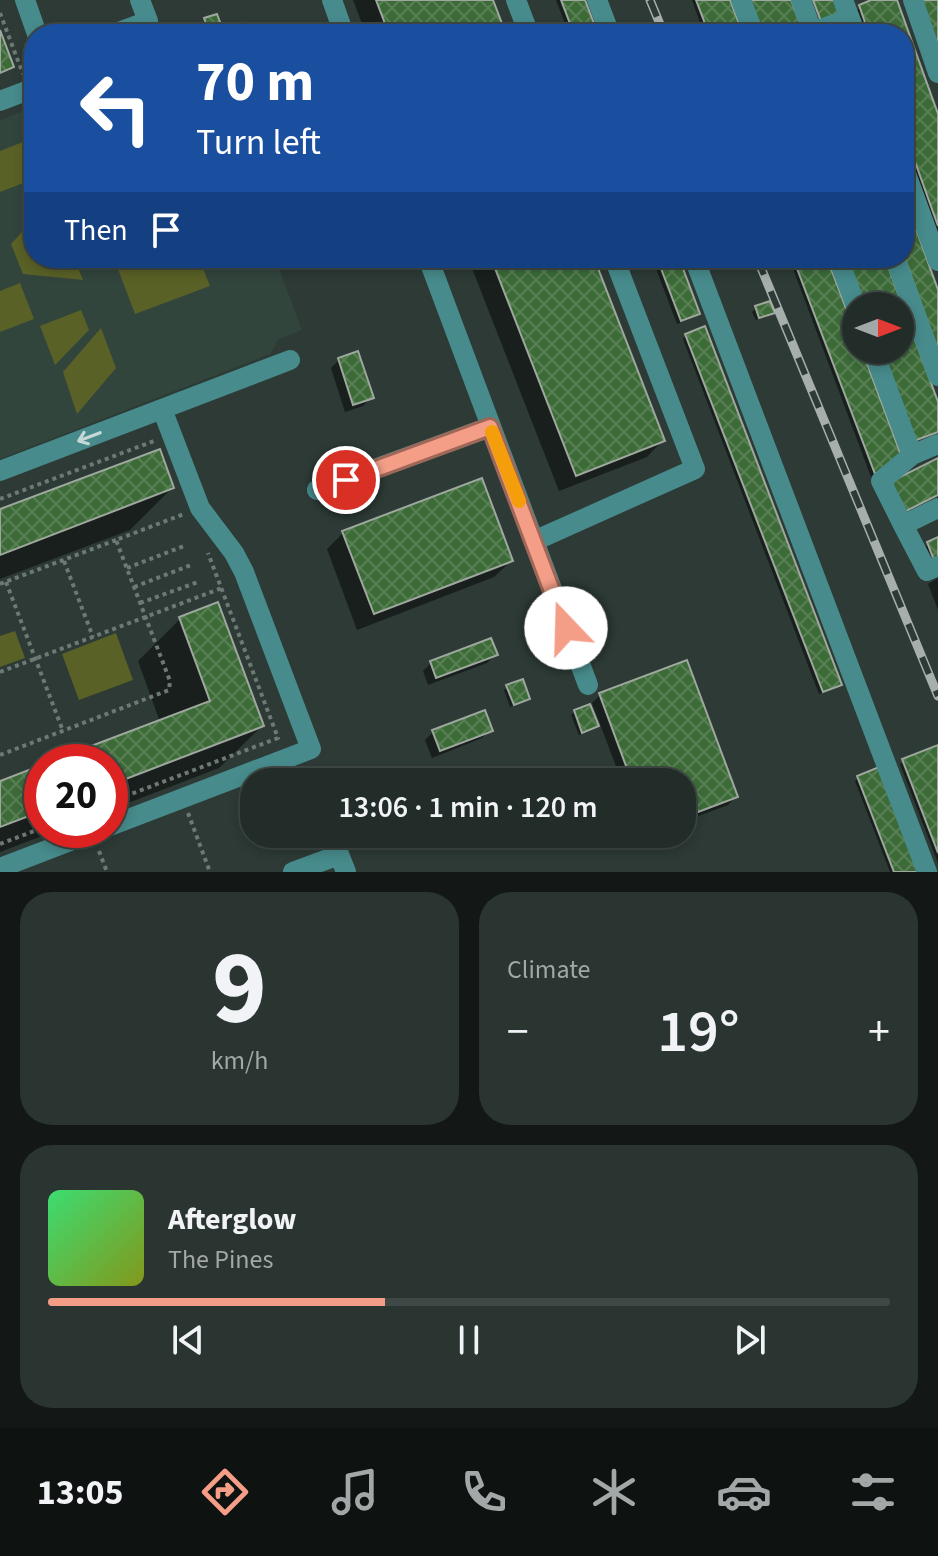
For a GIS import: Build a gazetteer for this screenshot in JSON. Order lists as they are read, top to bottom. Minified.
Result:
{"north":"right","page":{"turn":["70 m","Turn left"],"then":"Then","limit":"20","trip":"13:06 · 1 min · 120 m","tile":[["9","km/h"],"Climate"],"heat":["−","19°","+"],"song":["Afterglow","The Pines"],"tabs":"13:05"}}
